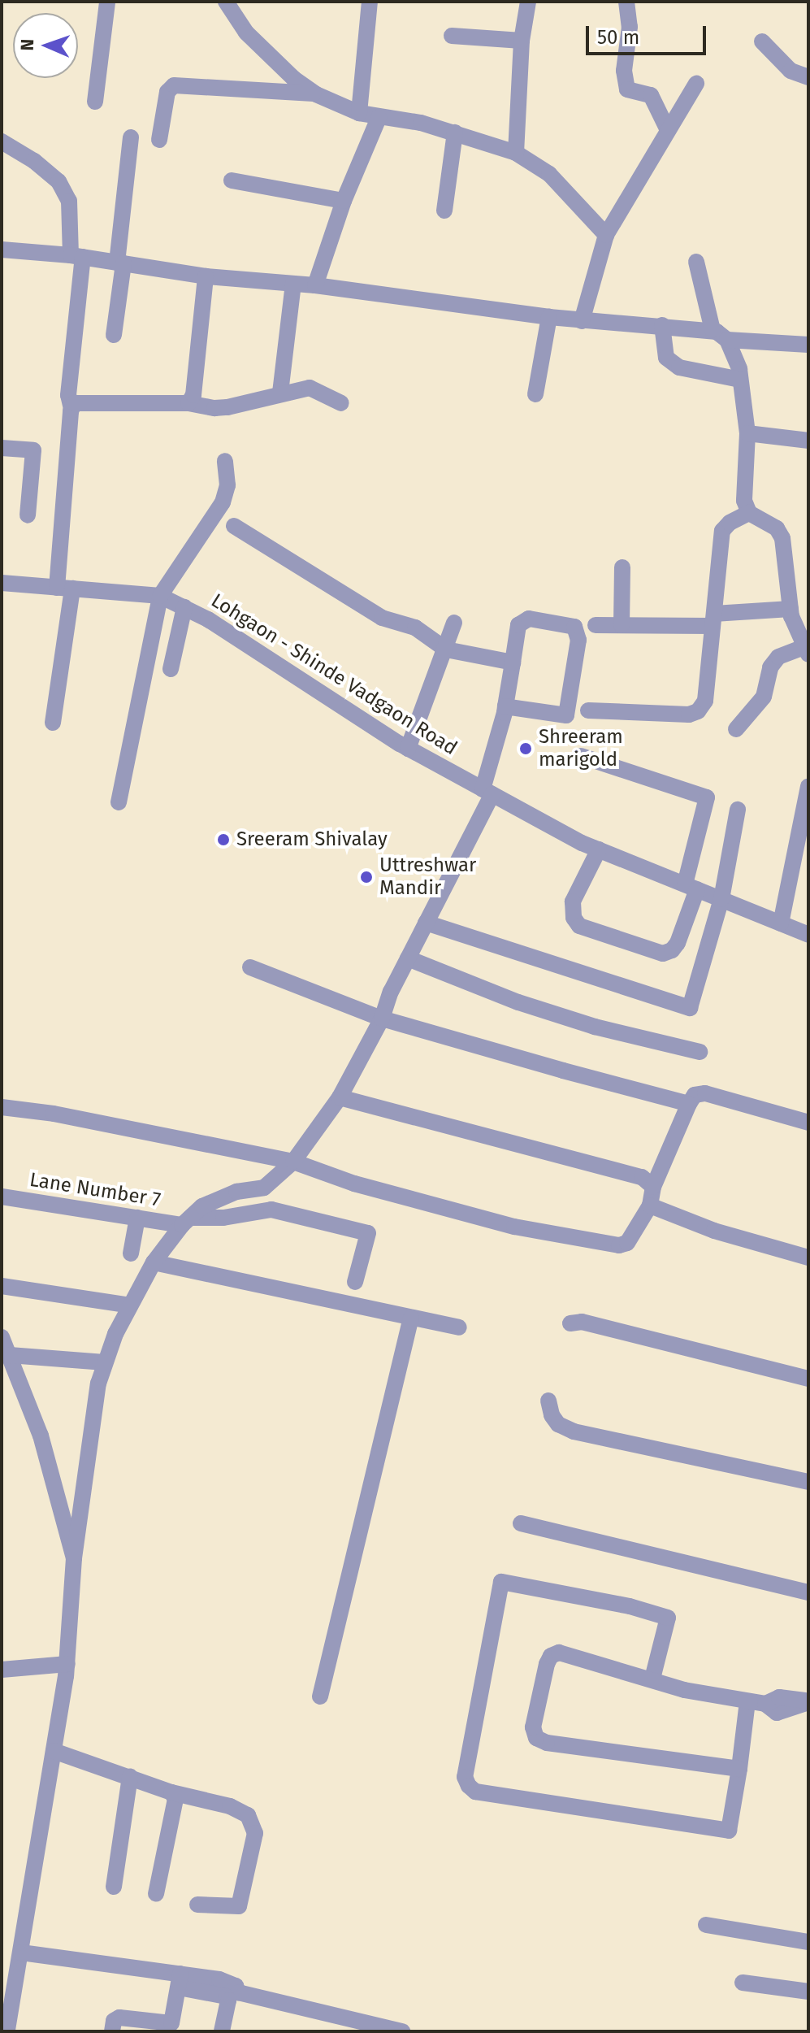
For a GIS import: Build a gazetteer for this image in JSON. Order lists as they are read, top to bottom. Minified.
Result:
{"streets":{"street":["Lohgaon - Shinde Vadgaon Road","Lane Number 7"]},"places":["Shreeram marigold","Sreeram Shivalay","Uttreshwar Mandir"],"scale_bar":"50 m","north":"left"}
